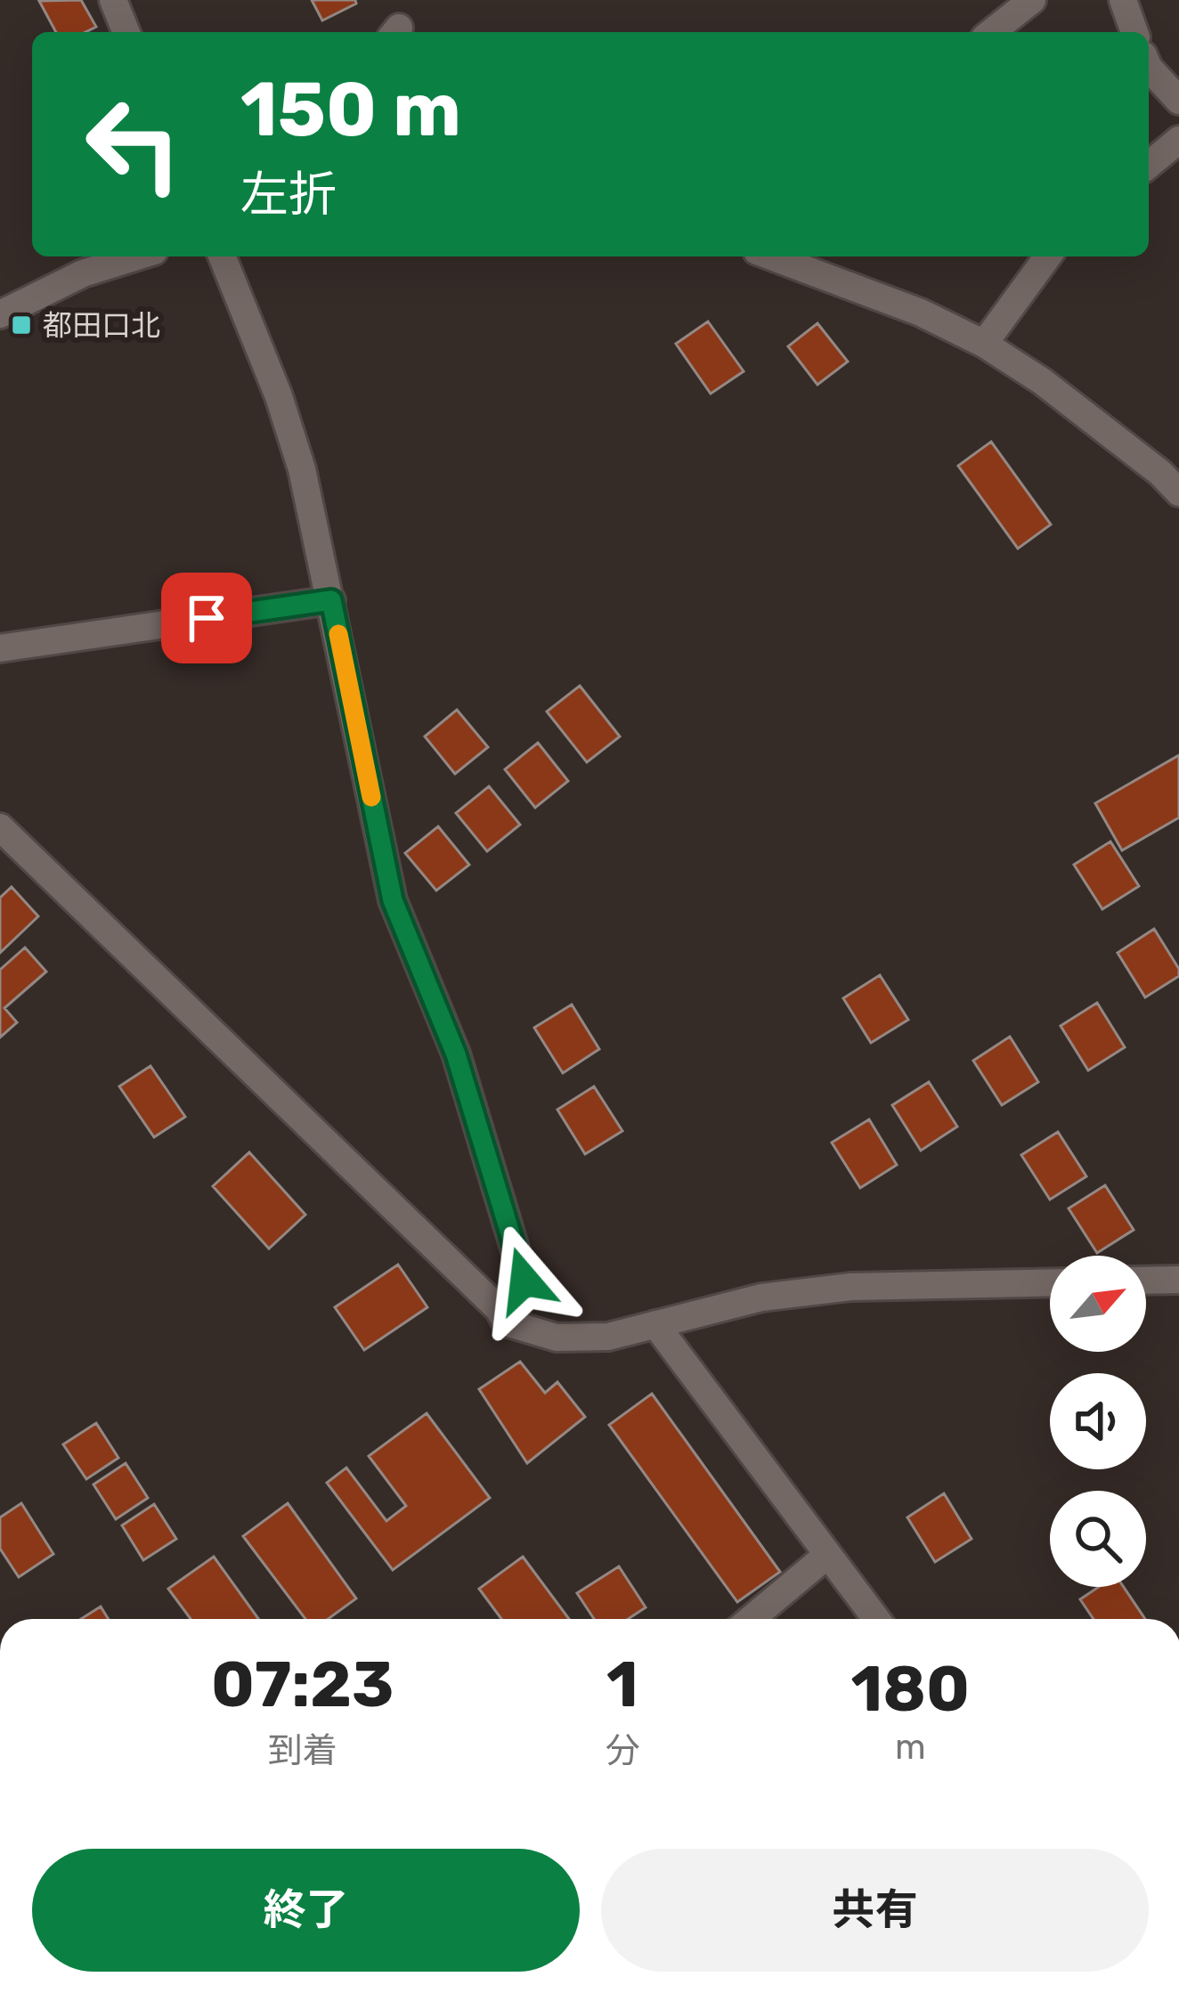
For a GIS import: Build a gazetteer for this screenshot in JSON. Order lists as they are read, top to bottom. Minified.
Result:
{"places":{"transit":["都田口北"]},"north":"top right","page":{"turn":["150 m","左折"],"eta":["07:23","到着","1","分","180","m"],"buttons":["終了","共有"]}}
